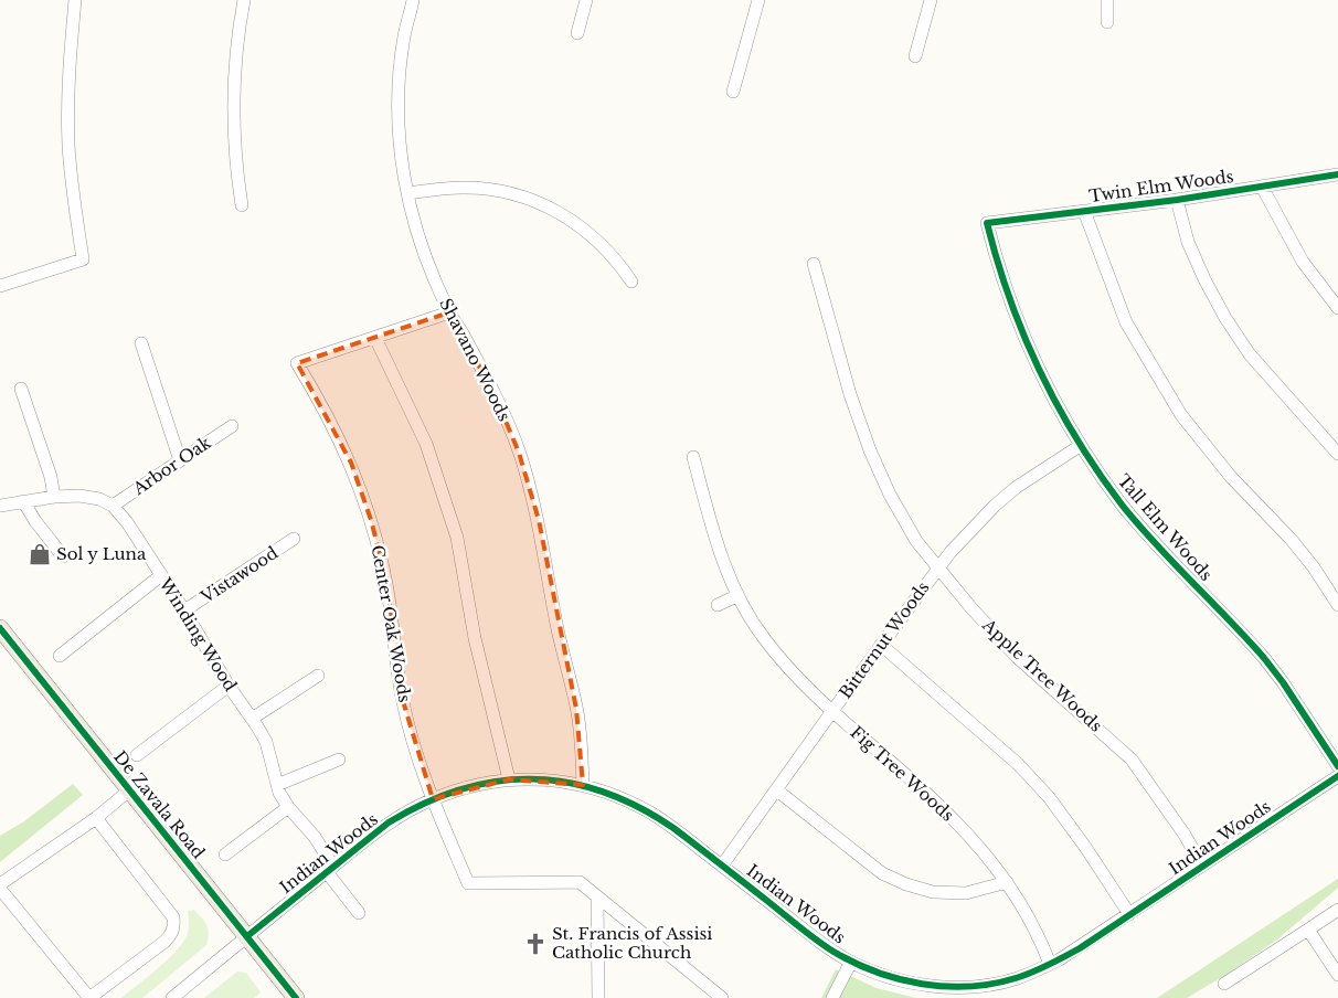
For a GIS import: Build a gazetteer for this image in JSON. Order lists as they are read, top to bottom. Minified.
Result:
{"streets":{"main road":["De Zavala Road"],"street":["Twin Elm Woods","Shavano Woods","Arbor Oak","Tall Elm Woods","Vistawood","Center Oak Woods","Winding Wood","Bitternut Woods","Apple Tree Woods","Fig Tree Woods","Indian Woods"]},"crossings":[["Twin Elm Woods","Tall Elm Woods"],["Shavano Woods","Indian Woods"],["Arbor Oak","Winding Wood"],["Tall Elm Woods","Bitternut Woods"],["Vistawood","Winding Wood"],["Center Oak Woods","Indian Woods"],["Winding Wood","Indian Woods"],["Bitternut Woods","Apple Tree Woods"],["Bitternut Woods","Fig Tree Woods"],["Bitternut Woods","Indian Woods"],["Apple Tree Woods","Indian Woods"],["Fig Tree Woods","Indian Woods"],["De Zavala Road","Indian Woods"]],"places":{"shop":["Sol y Luna"],"church":["St. Francis of Assisi Catholic Church"]}}
